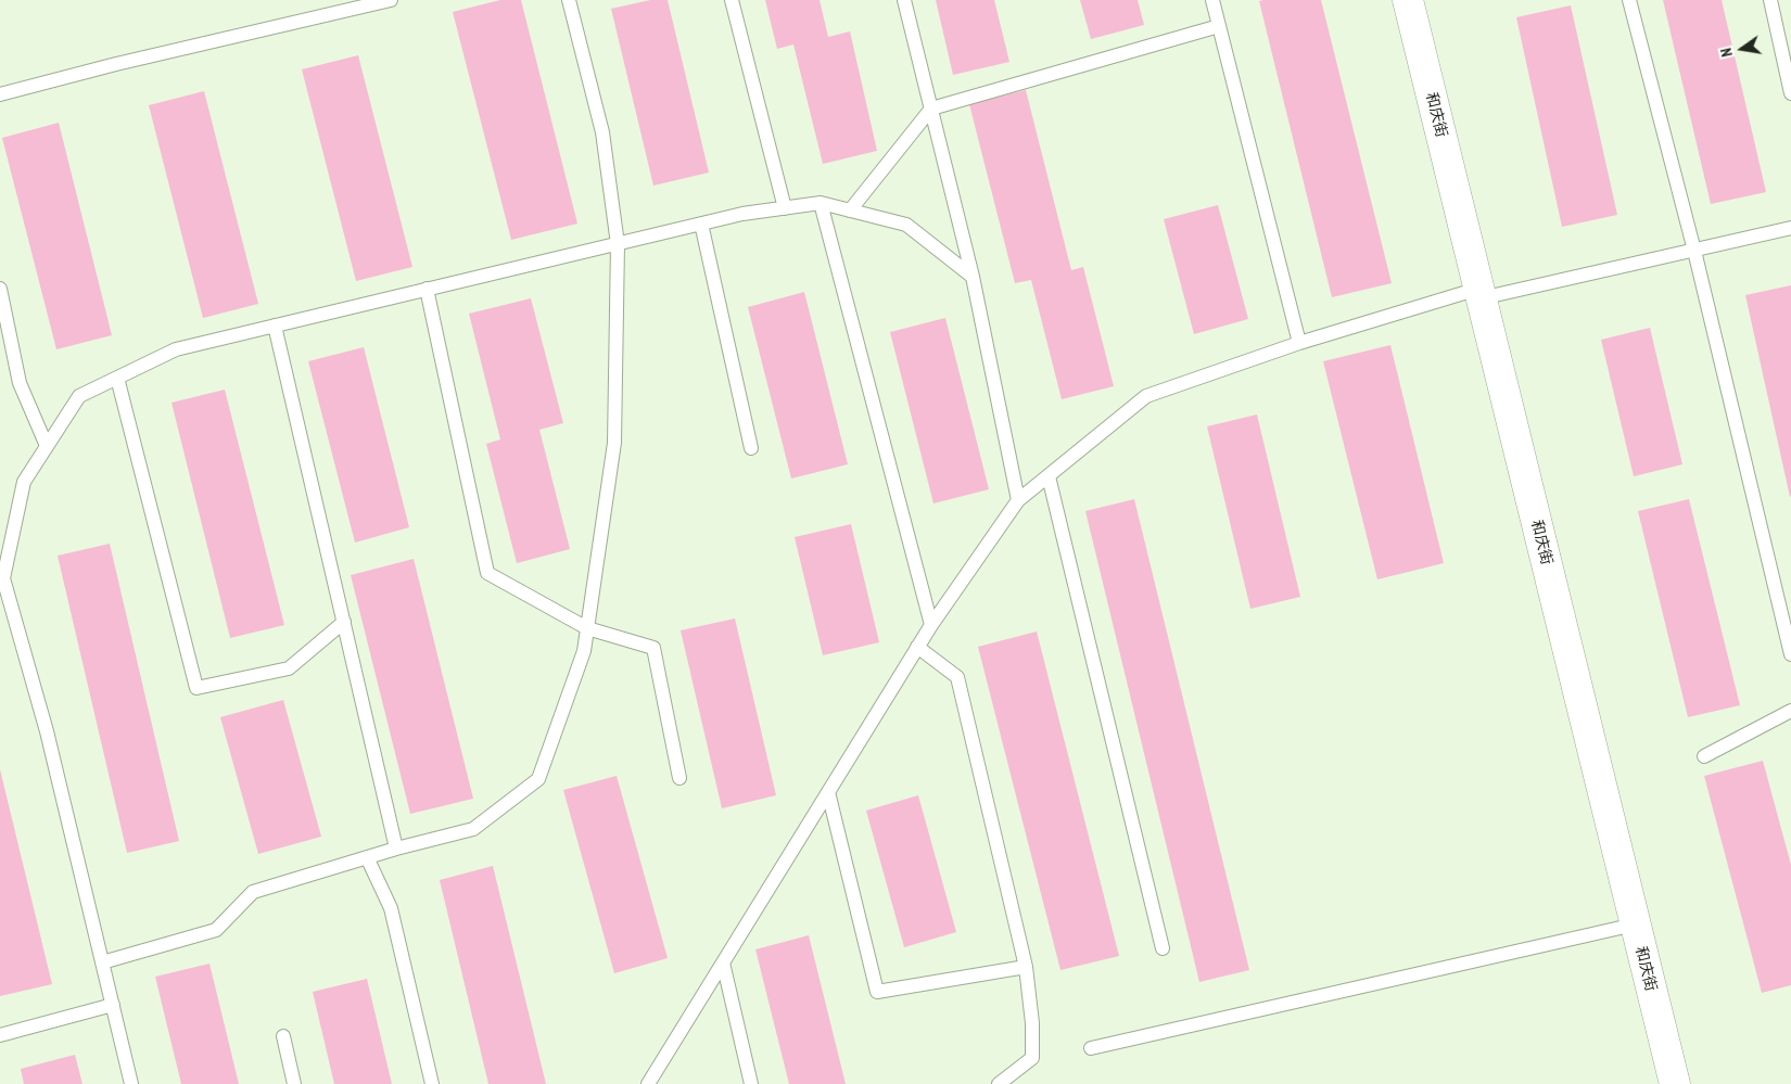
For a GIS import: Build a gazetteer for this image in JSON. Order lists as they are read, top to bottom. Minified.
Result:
{"streets":{"street":["和庆街"]},"north":"left"}
